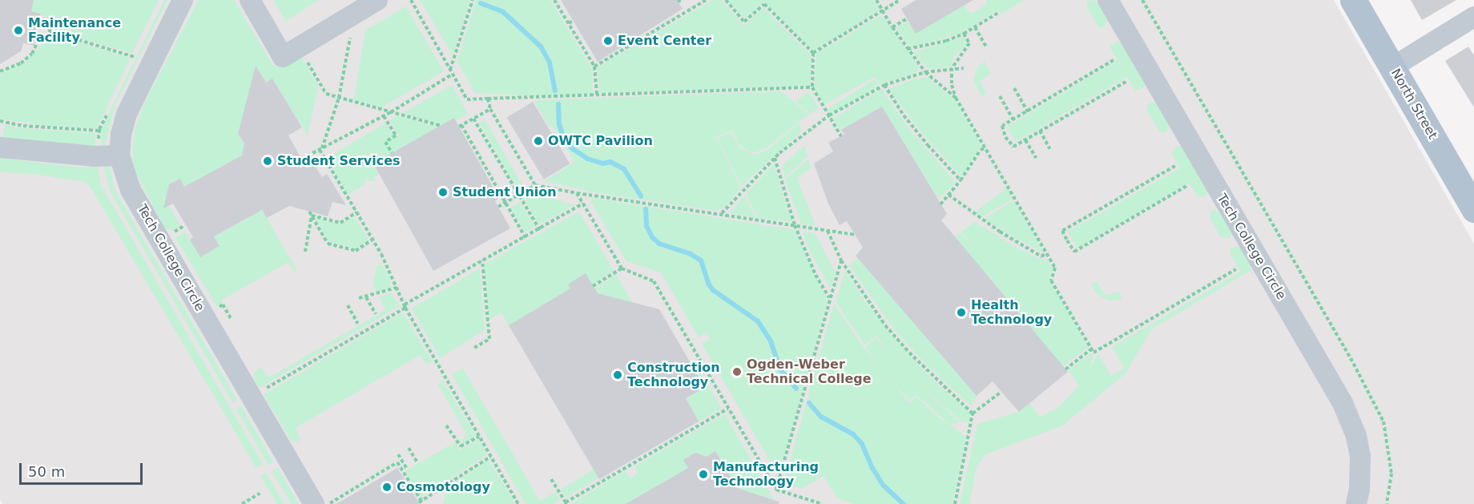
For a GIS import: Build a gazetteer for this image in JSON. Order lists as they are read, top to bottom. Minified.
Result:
{"streets":{"main road":["North Street"],"street":["Tech College Circle"]},"places":["Maintenance Facility","Event Center","OWTC Pavilion","Student Services","Student Union","Health Technology","Ogden-Weber Technical College","Construction Technology","Manufacturing Technology","Cosmotology"],"scale_bar":"50 m"}
